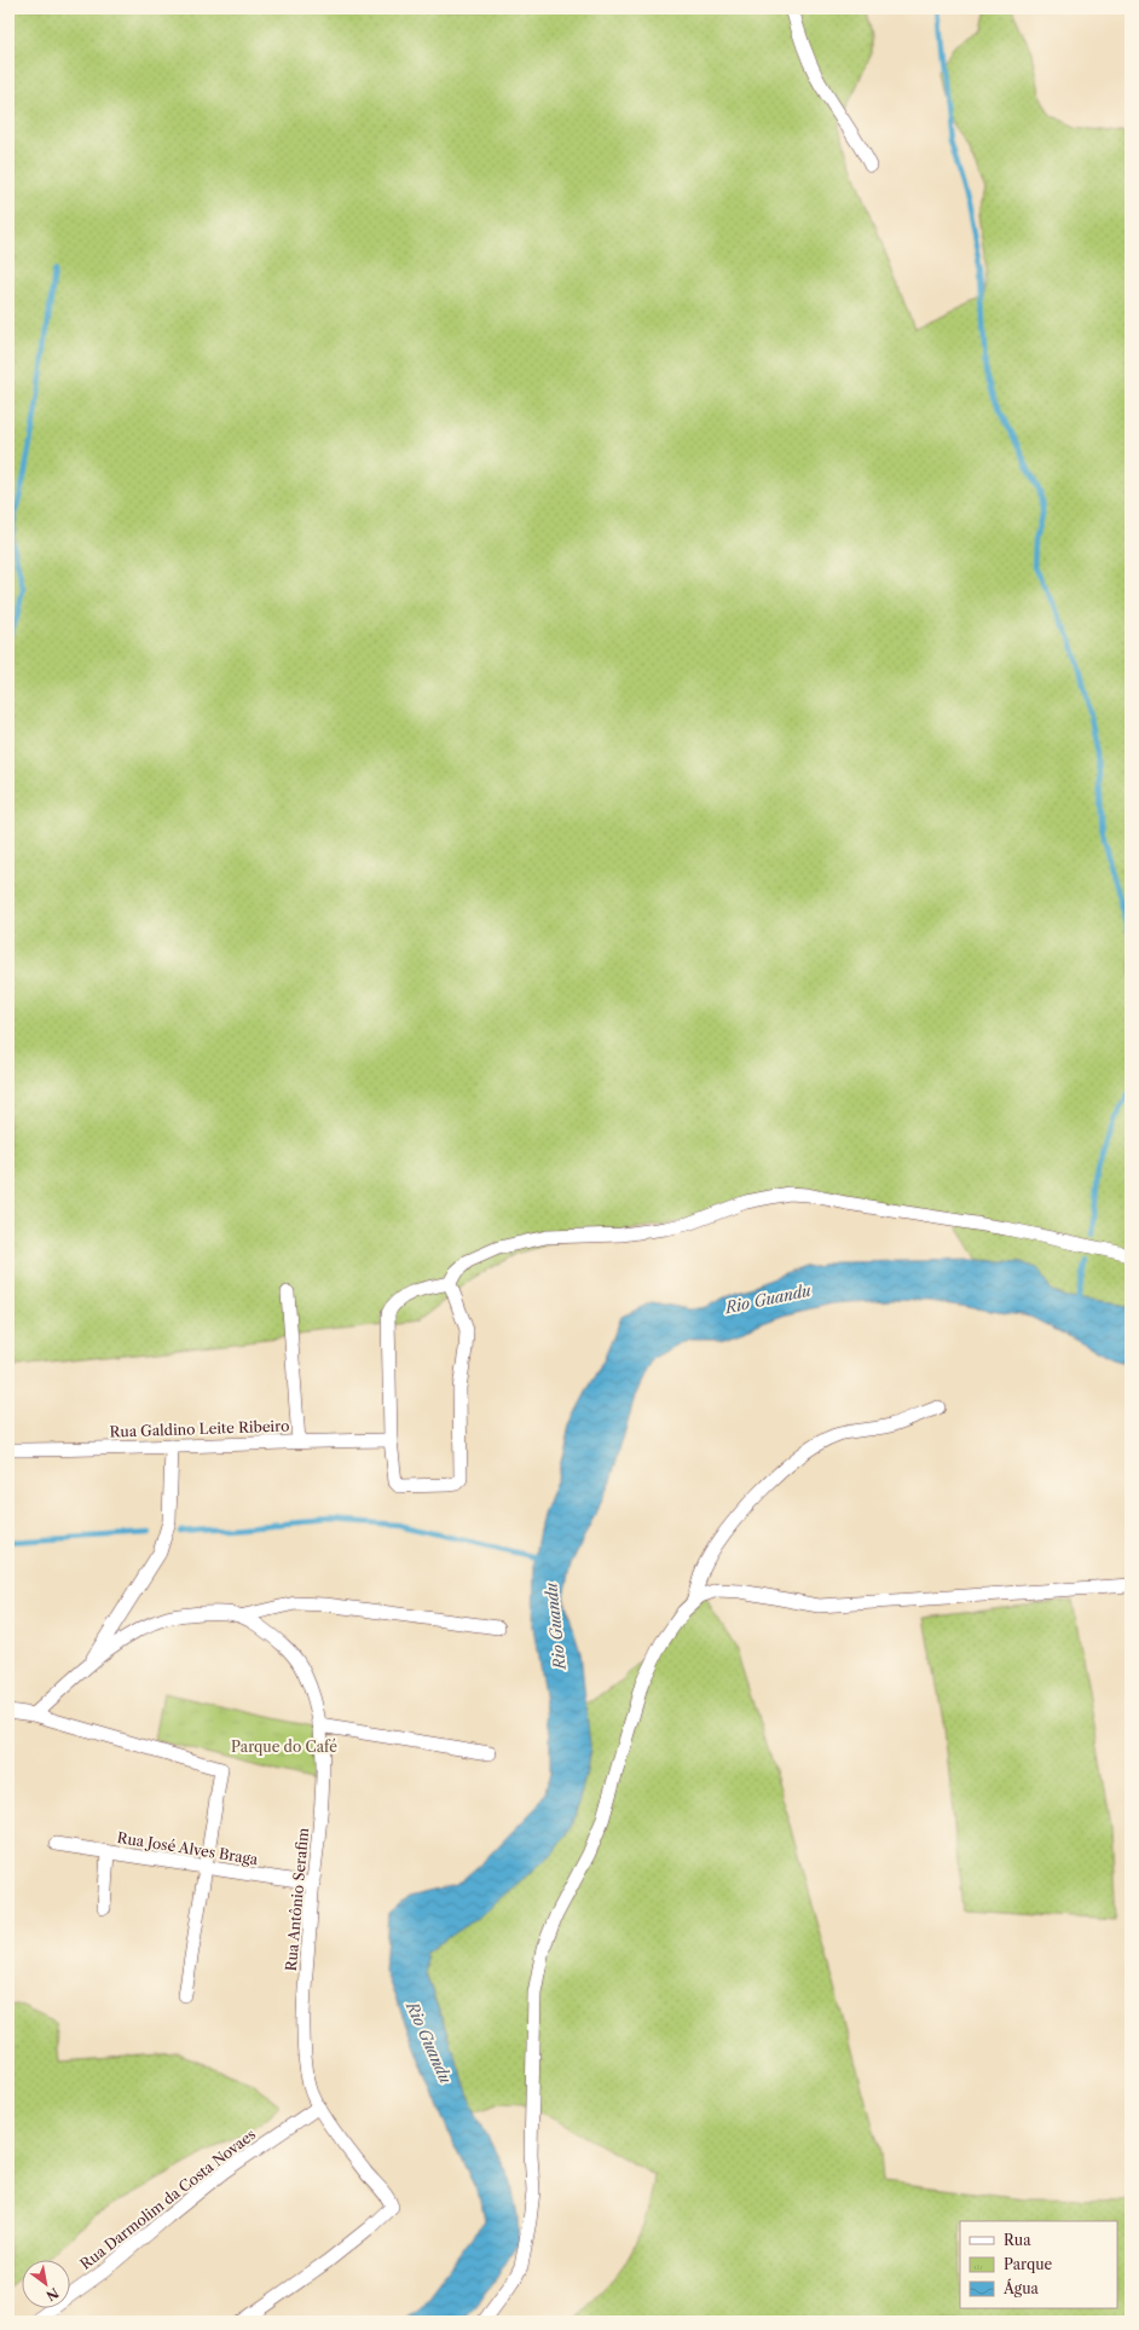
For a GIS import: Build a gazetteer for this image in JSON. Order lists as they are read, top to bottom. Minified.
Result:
{"streets":{"street":["Rua Galdino Leite Ribeiro","Rua José Alves Braga","Rua Antônio Serafim","Rua Darmolim da Costa Novaes"]},"crossings":[["Rua José Alves Braga","Rua Antônio Serafim"],["Rua Antônio Serafim","Rua Darmolim da Costa Novaes"]],"water":["Rio Guandu"],"parks":["Parque do Café"],"legend":["Rua","Parque","Água"],"north":"bottom right"}
